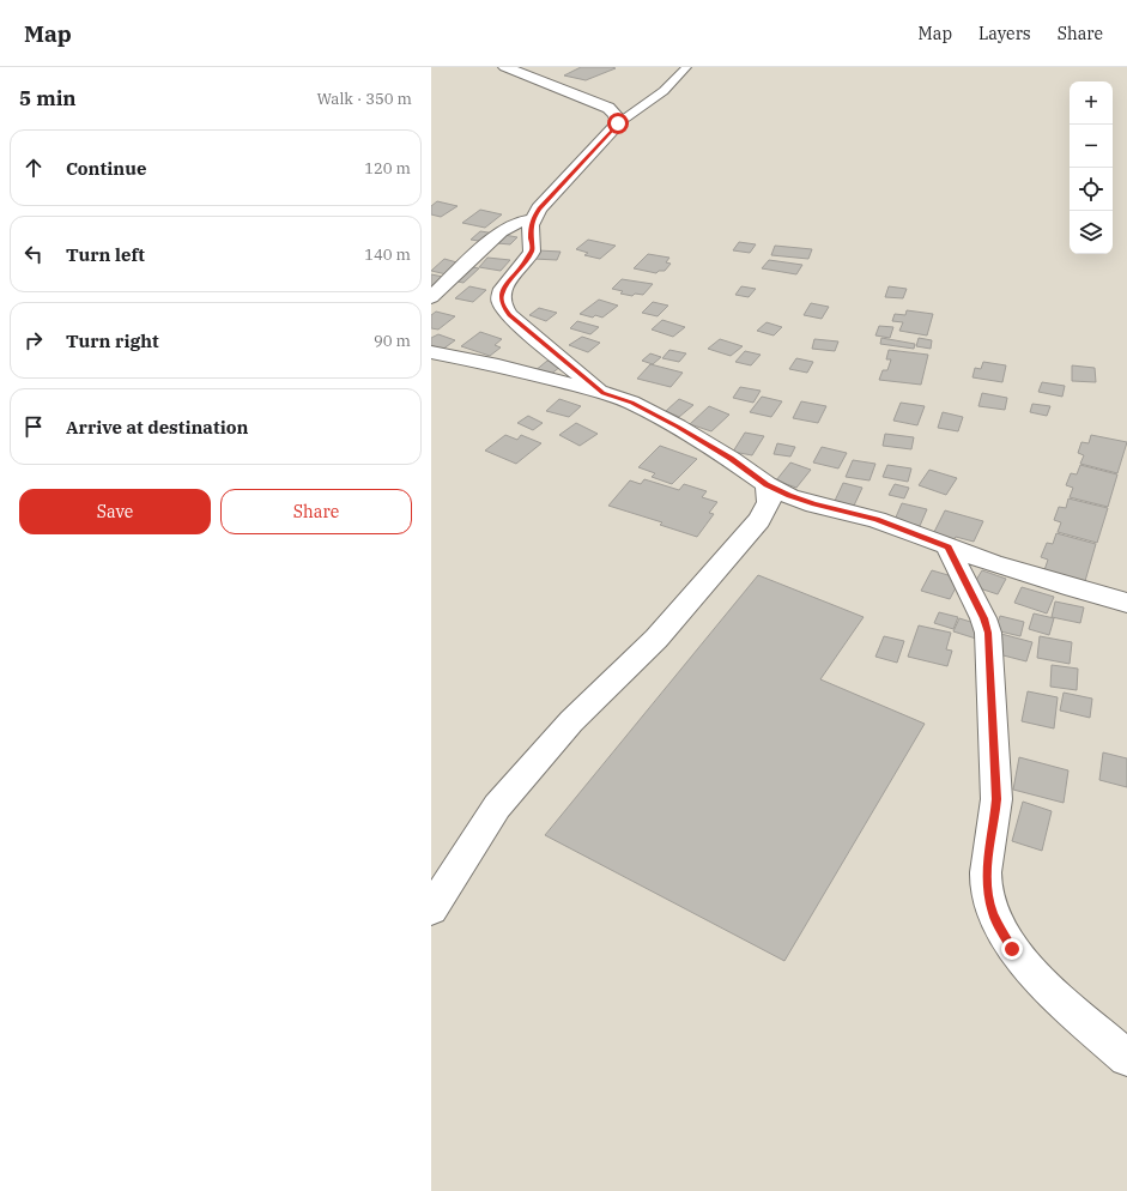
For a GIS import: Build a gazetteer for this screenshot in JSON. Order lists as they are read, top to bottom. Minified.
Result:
{"page":{"header":"Map","nav":["Map","Layers","Share"],"heading":["5 min","Walk · 350 m"],"map_buttons":["+","−"],"list":[["Continue","120 m"],["Turn left","140 m"],["Turn right","90 m"],"Arrive at destination"],"buttons":["Save","Share"]}}
